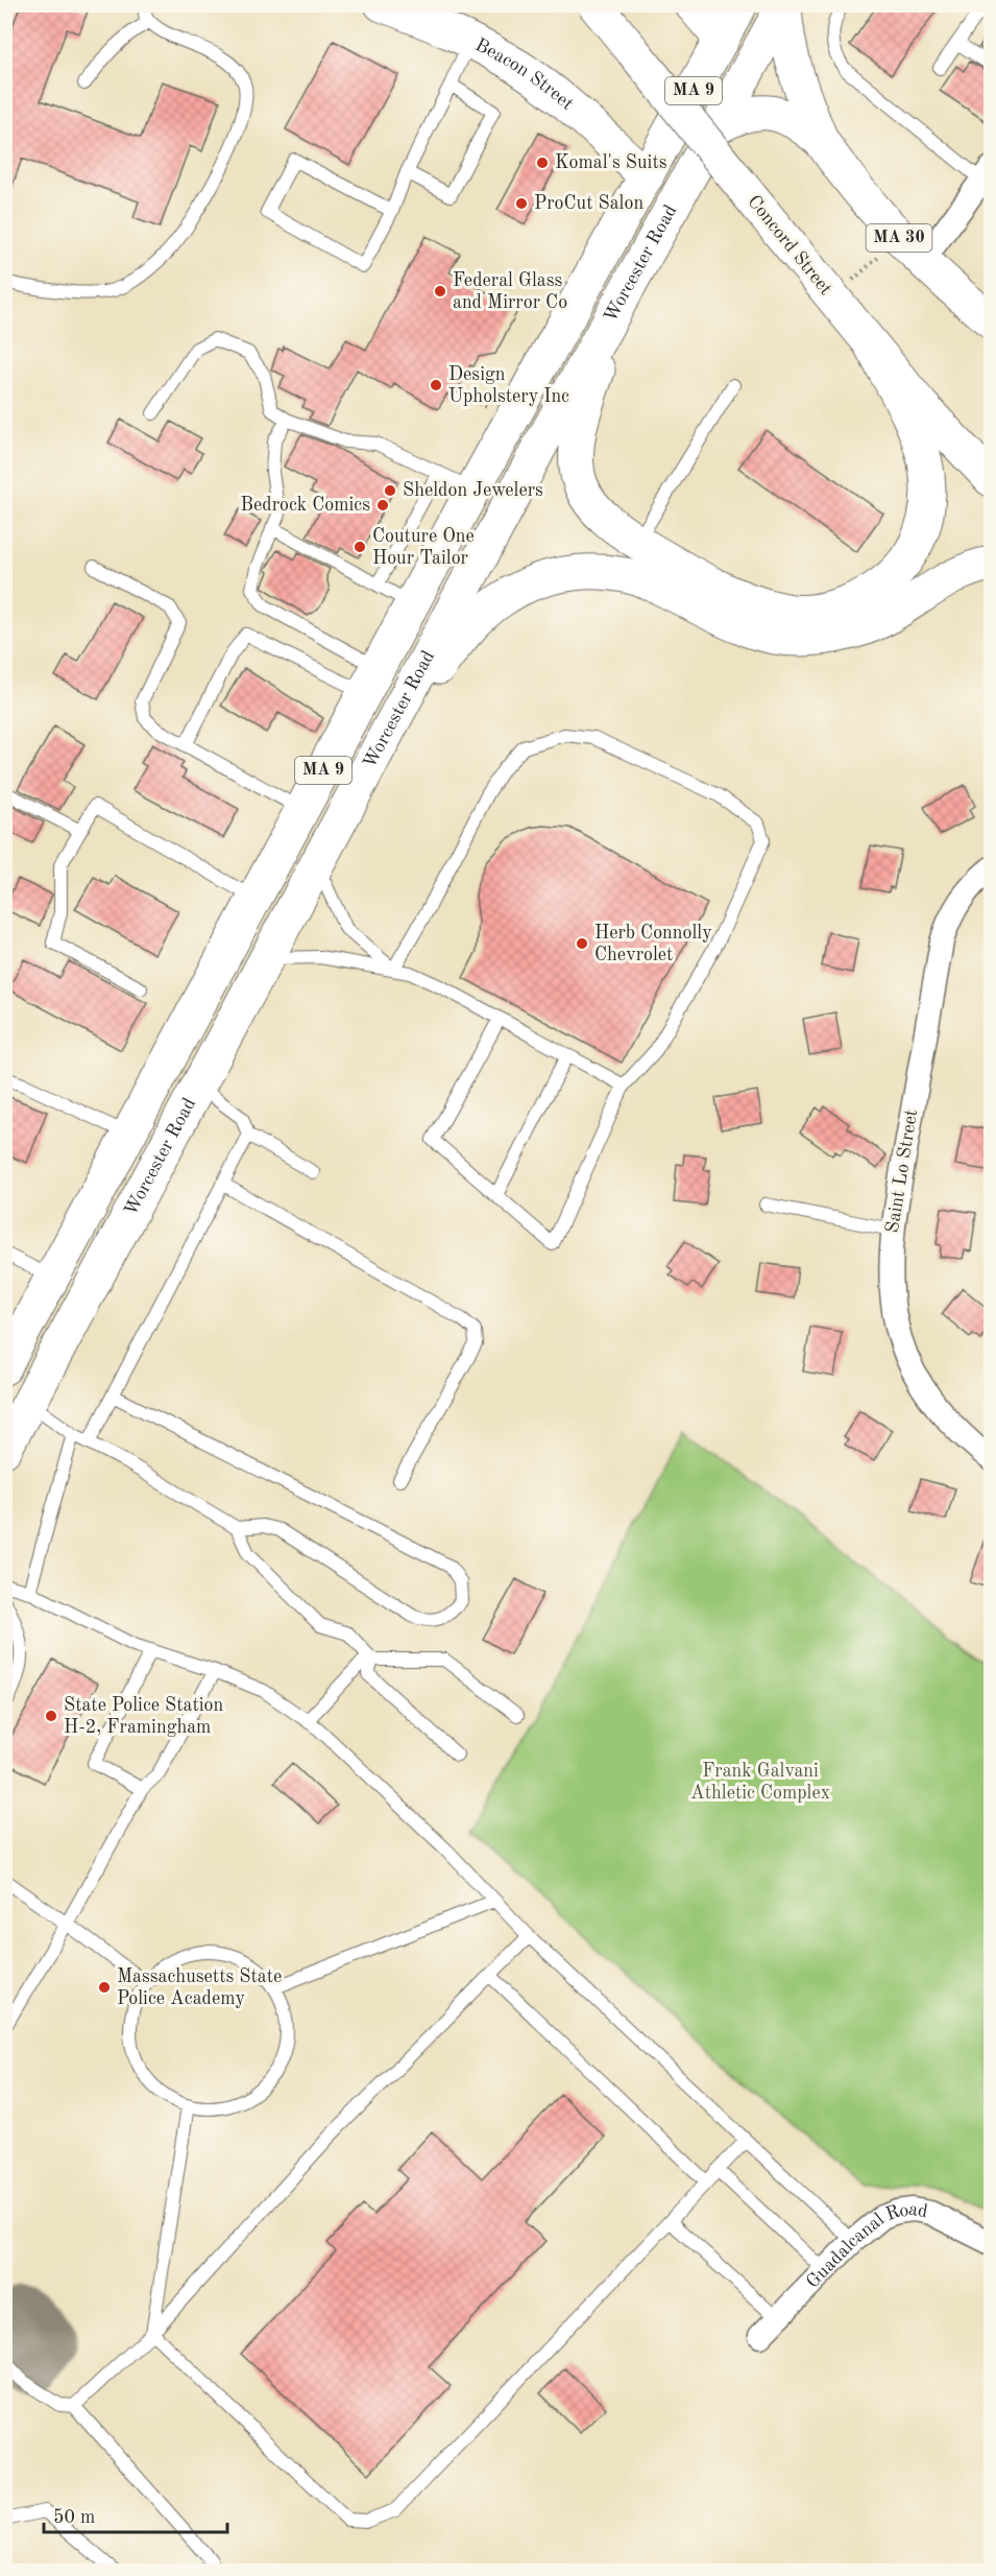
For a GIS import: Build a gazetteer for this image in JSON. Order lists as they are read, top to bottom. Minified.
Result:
{"streets":{"main road":["Beacon Street","MA 9","MA 30","Concord Street","Worcester Road"],"street":["Saint Lo Street","Guadalcanal Road"]},"crossings":[["Beacon Street","Worcester Road"],["MA 30","Worcester Road"]],"parks":["Frank Galvani Athletic Complex"],"places":["Komal's Suits","ProCut Salon","Federal Glass and Mirror Co","Design Upholstery Inc","Sheldon Jewelers","Bedrock Comics","Couture One Hour Tailor","Herb Connolly Chevrolet","State Police Station H-2, Framingham","Massachusetts State Police Academy"],"scale_bar":"50 m"}
